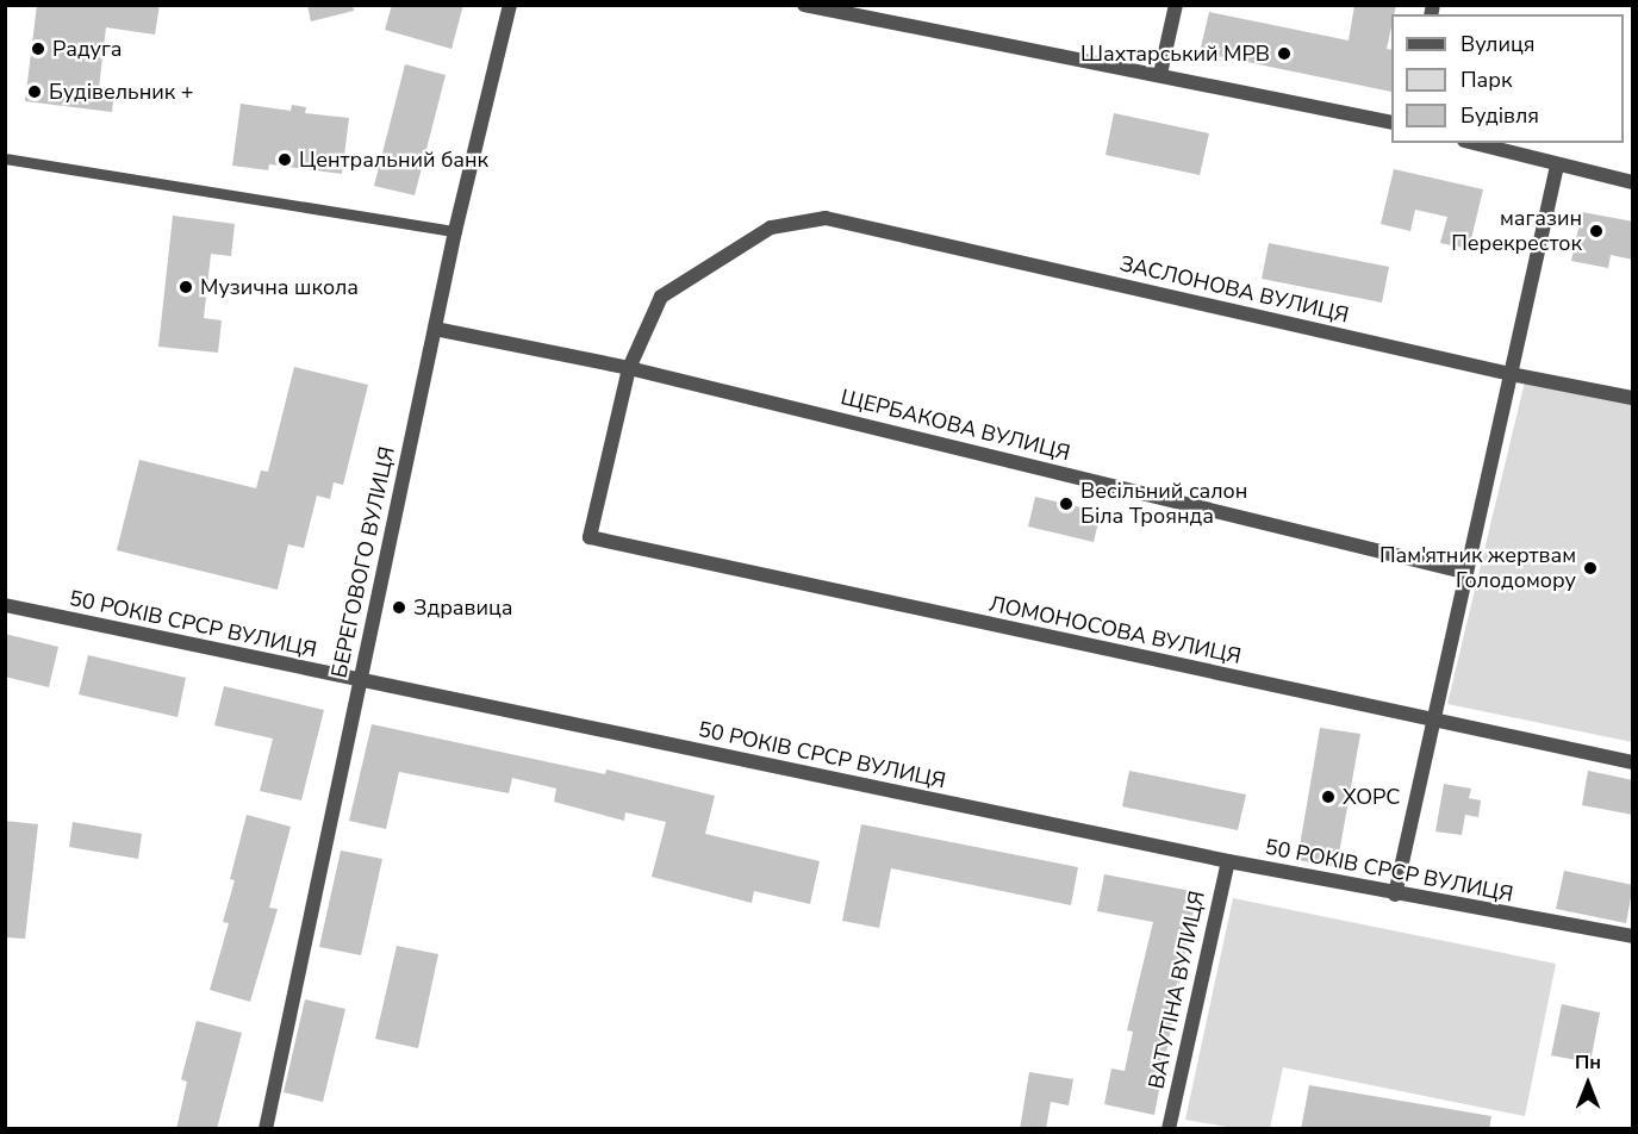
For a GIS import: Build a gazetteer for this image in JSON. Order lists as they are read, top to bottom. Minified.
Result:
{"streets":{"street":["ЗАСЛОНОВА ВУЛИЦЯ","ЩЕРБАКОВА ВУЛИЦЯ","БЕРЕГОВОГО ВУЛИЦЯ","50 РОКІВ СРСР ВУЛИЦЯ","ЛОМОНОСОВА ВУЛИЦЯ","ВАТУТІНА ВУЛИЦЯ"]},"crossings":[["ЗАСЛОНОВА ВУЛИЦЯ","ЩЕРБАКОВА ВУЛИЦЯ"],["ЗАСЛОНОВА ВУЛИЦЯ","ЛОМОНОСОВА ВУЛИЦЯ"],["ЩЕРБАКОВА ВУЛИЦЯ","БЕРЕГОВОГО ВУЛИЦЯ"],["ЩЕРБАКОВА ВУЛИЦЯ","ЛОМОНОСОВА ВУЛИЦЯ"],["БЕРЕГОВОГО ВУЛИЦЯ","50 РОКІВ СРСР ВУЛИЦЯ"],["50 РОКІВ СРСР ВУЛИЦЯ","ВАТУТІНА ВУЛИЦЯ"]],"places":["Радуга","Шахтарський МРВ","Будівельник +","Центральний банк","магазин Перекресток","Музична школа","Весільний салон Біла Троянда","Пам'ятник жертвам Голодомору","Здравица","ХОРС"],"legend":["Вулиця","Парк","Будівля"],"north":"top"}
